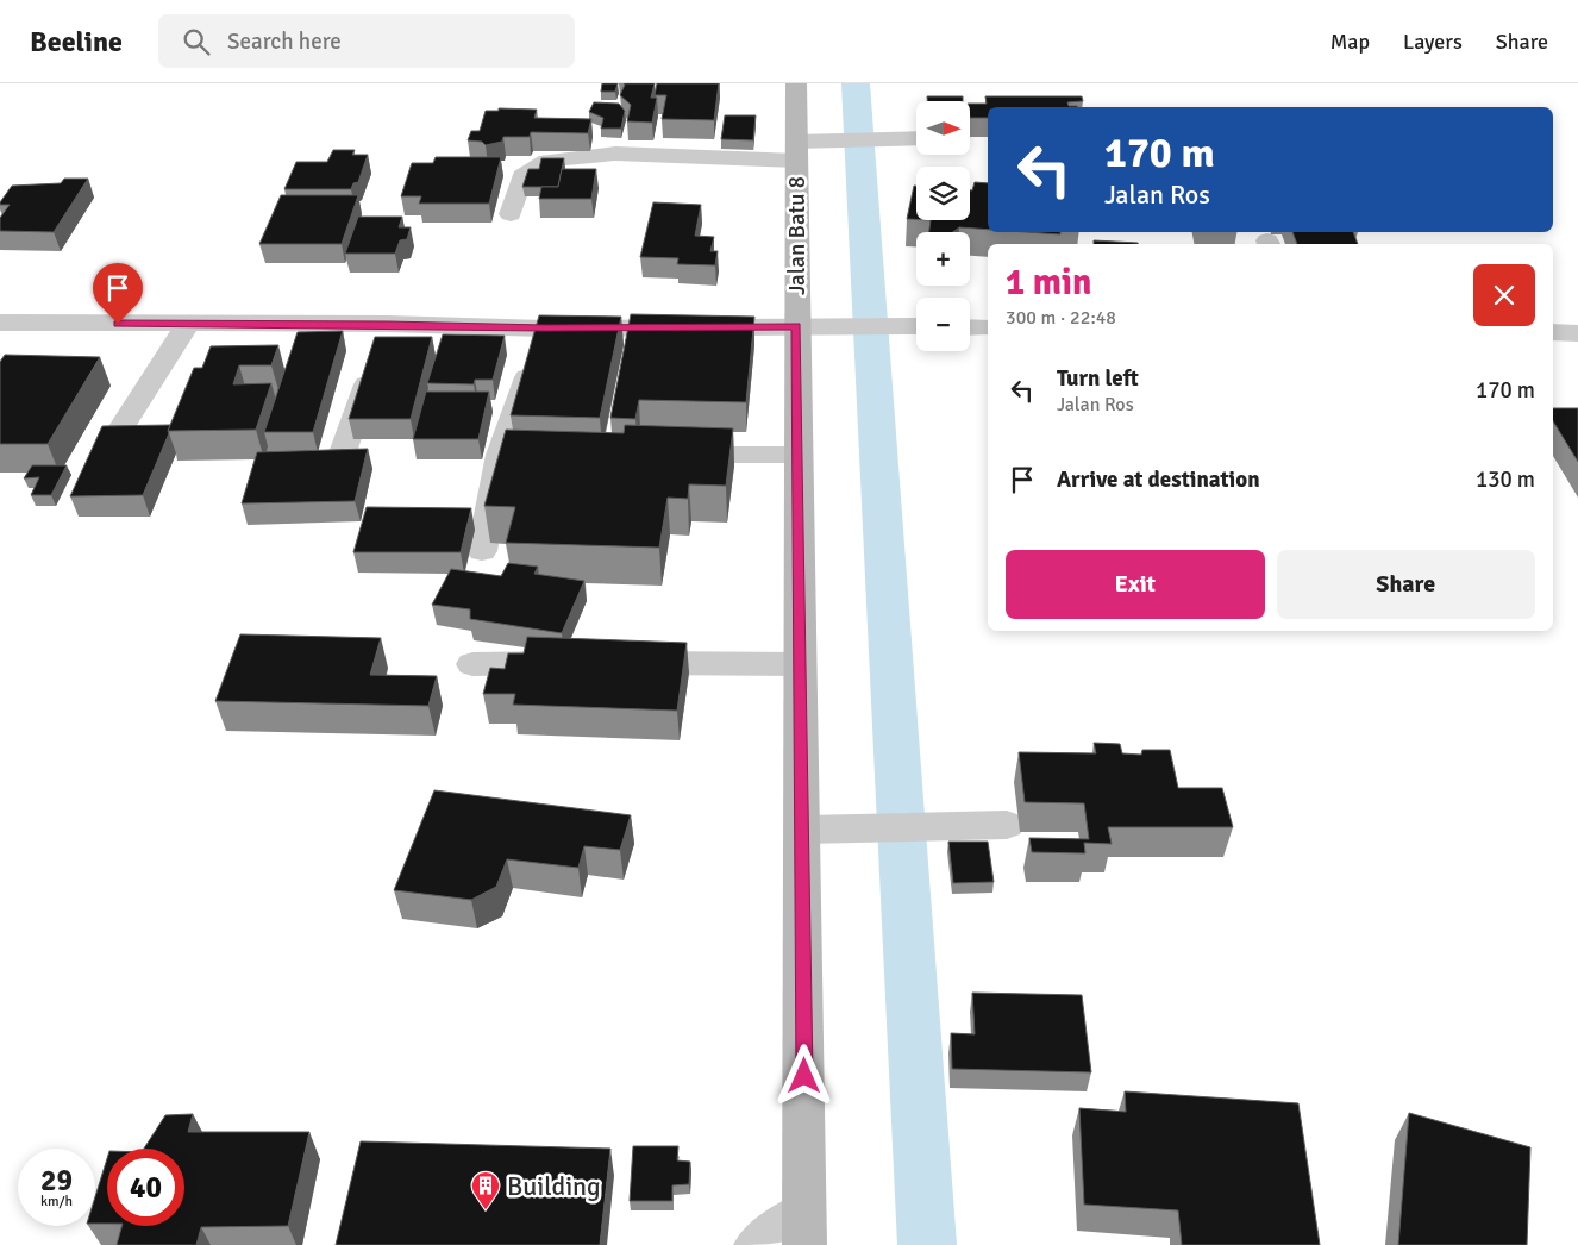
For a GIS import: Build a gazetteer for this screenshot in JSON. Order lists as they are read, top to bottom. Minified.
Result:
{"streets":{"street":["Jalan Batu 8"]},"places":{"building":["Building"]},"north":"right","page":{"header":"Beeline","search":"Search here","nav":["Map","Layers","Share"],"map_buttons":["+","−"],"turn":["170 m","Jalan Ros"],"heading":["1 min","300 m · 22:48"],"list":[{"name":"Turn left","note":"Jalan Ros","value":"170 m"},{"name":"Arrive at destination","value":"130 m"}],"buttons":["Exit","Share"],"speed":"29 km/h","limit":"40"}}
